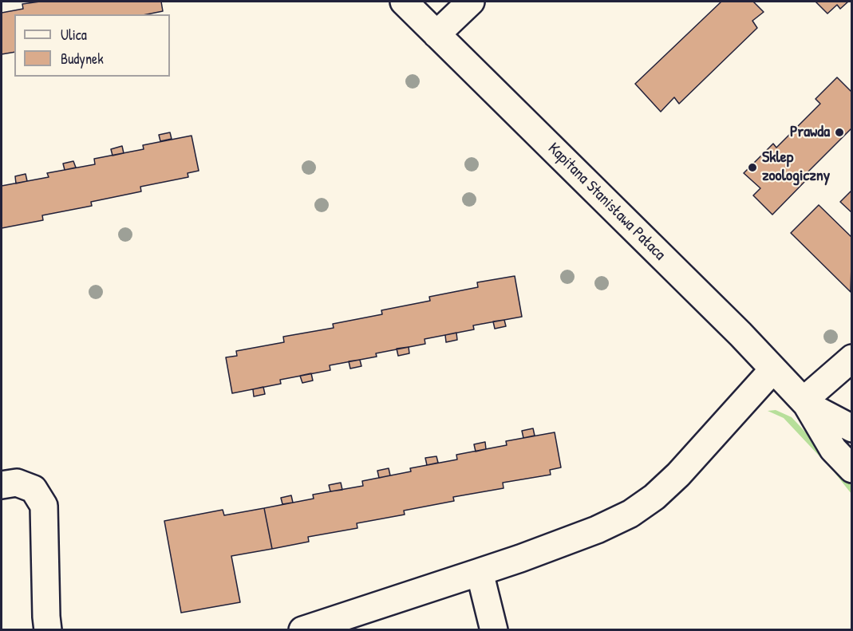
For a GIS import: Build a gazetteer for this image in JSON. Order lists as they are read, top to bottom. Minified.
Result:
{"streets":{"street":["Kapitana Stanisława Pałaca"]},"places":["Prawda","Sklep zoologiczny"],"legend":["Ulica","Budynek"]}
